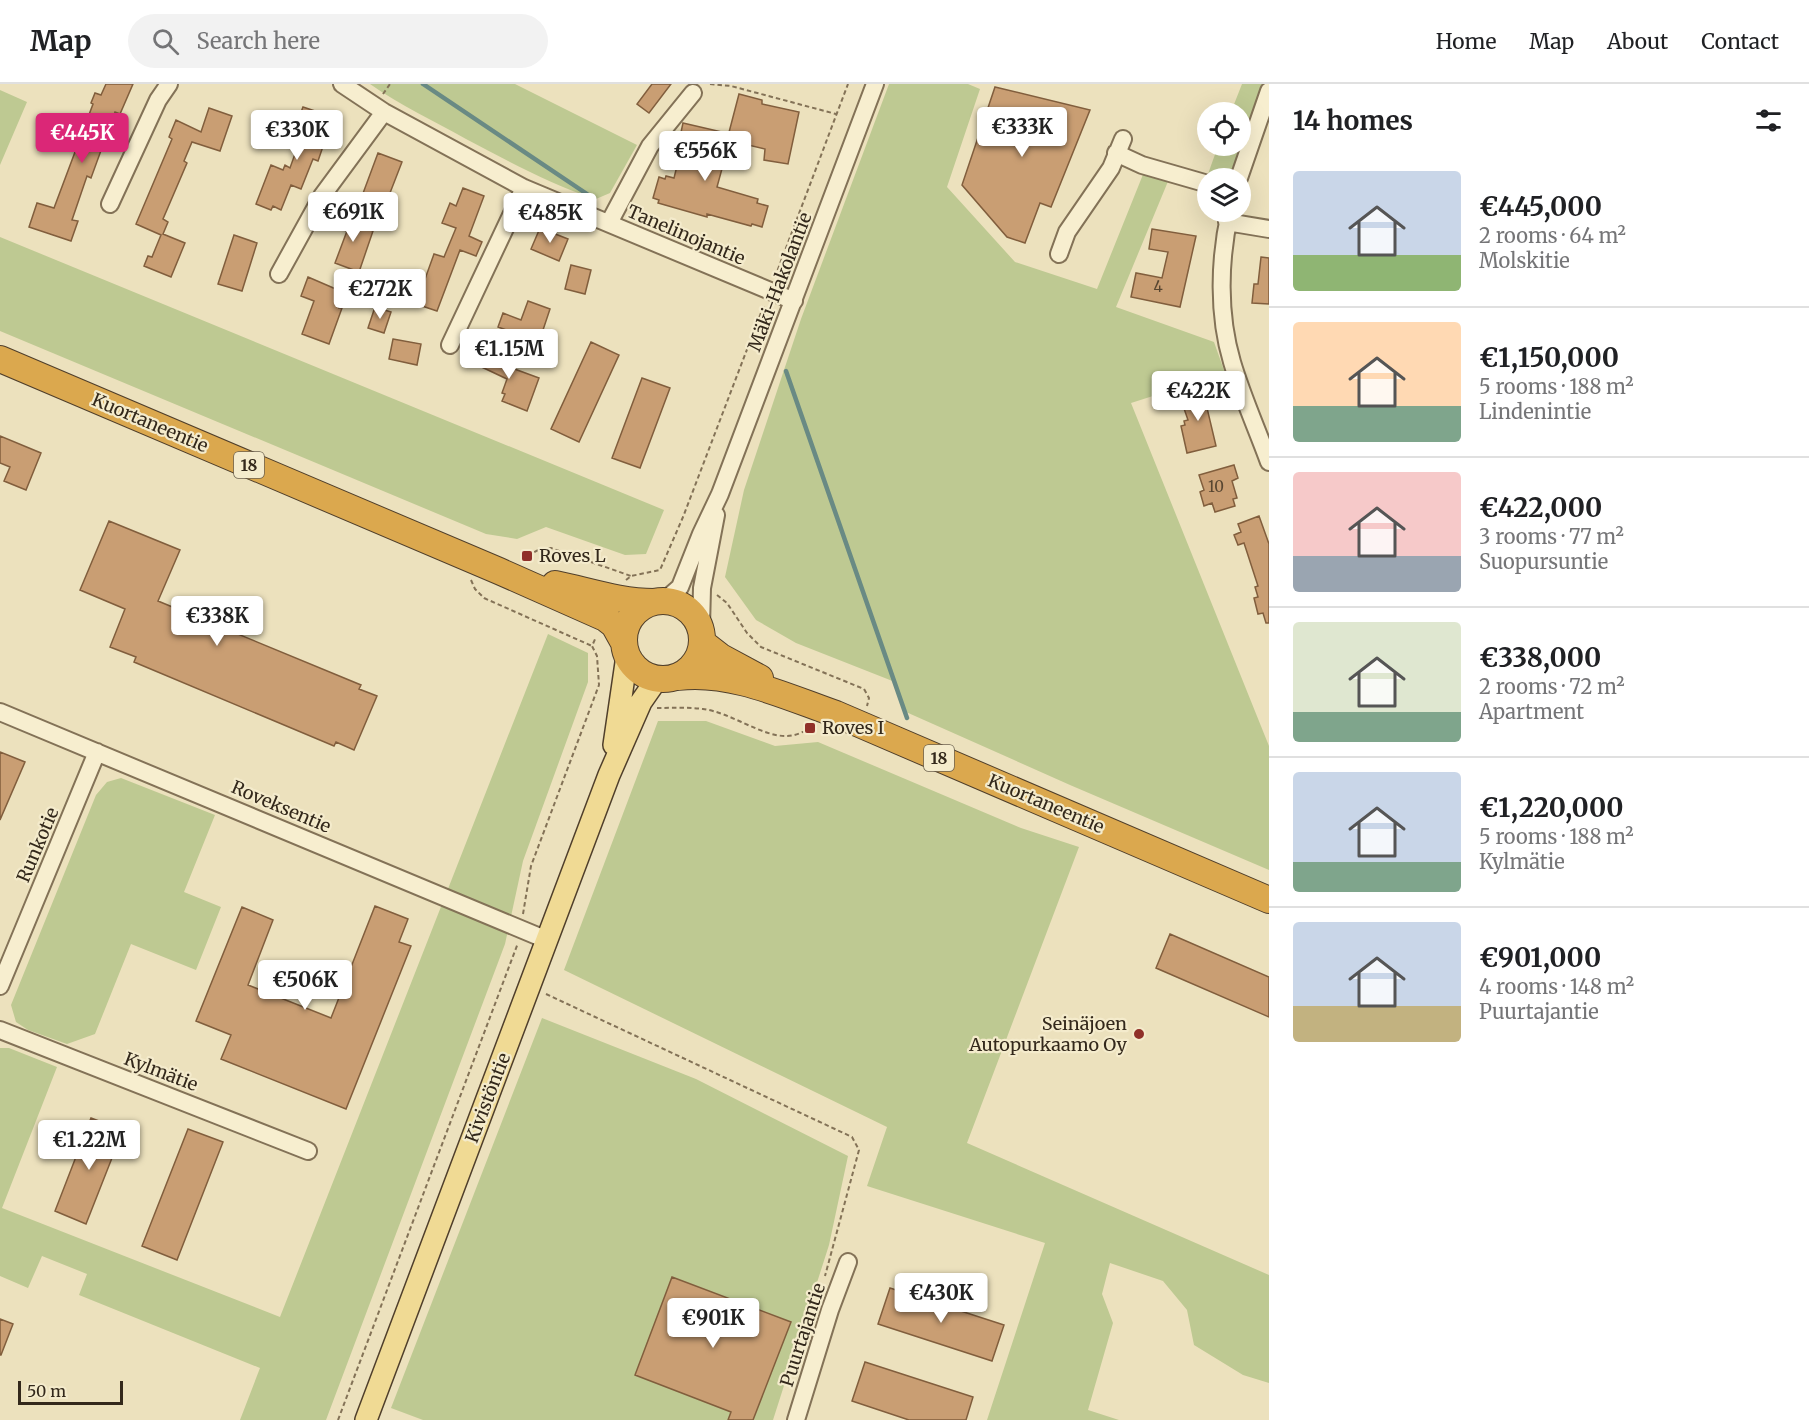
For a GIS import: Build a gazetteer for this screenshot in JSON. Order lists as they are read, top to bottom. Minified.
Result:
{"streets":{"highway":["Kuortaneentie","18"],"main road":["Kivistöntie"],"street":["Tanelinojantie","Mäki-Hakolantie","Roveksentie","Runkotie","Kylmätie","Puurtajantie"]},"crossings":[["Tanelinojantie","Mäki-Hakolantie"],["Mäki-Hakolantie","Kuortaneentie"],["Mäki-Hakolantie","18"],["Mäki-Hakolantie","Kivistöntie"],["Kuortaneentie","18"],["Kuortaneentie","Kivistöntie"],["18","Kivistöntie"],["Roveksentie","Runkotie"],["Roveksentie","Kivistöntie"]],"places":{"transit":["Roves L","Roves I"],"other":["Seinäjoen Autopurkaamo Oy"]},"house_numbers":["4","10"],"scale_bar":"50 m","page":{"header":"Map","search":"Search here","nav":["Home","Map","About","Contact"],"heading":"14 homes","price":["€333K","€330K","€445K","€556K","€691K","€485K","€272K","€1.15M","€422K","€338K","€506K","€1.22M","€430K","€901K"],"list":[{"name":"€445,000","note":"2 rooms · 64 m² · Molskitie"},{"name":"€1,150,000","note":"5 rooms · 188 m² · Lindenintie"},{"name":"€422,000","note":"3 rooms · 77 m² · Suopursuntie"},{"name":"€338,000","note":"2 rooms · 72 m² · Apartment"},{"name":"€1,220,000","note":"5 rooms · 188 m² · Kylmätie"},{"name":"€901,000","note":"4 rooms · 148 m² · Puurtajantie"}],"scale":"50 m"}}
